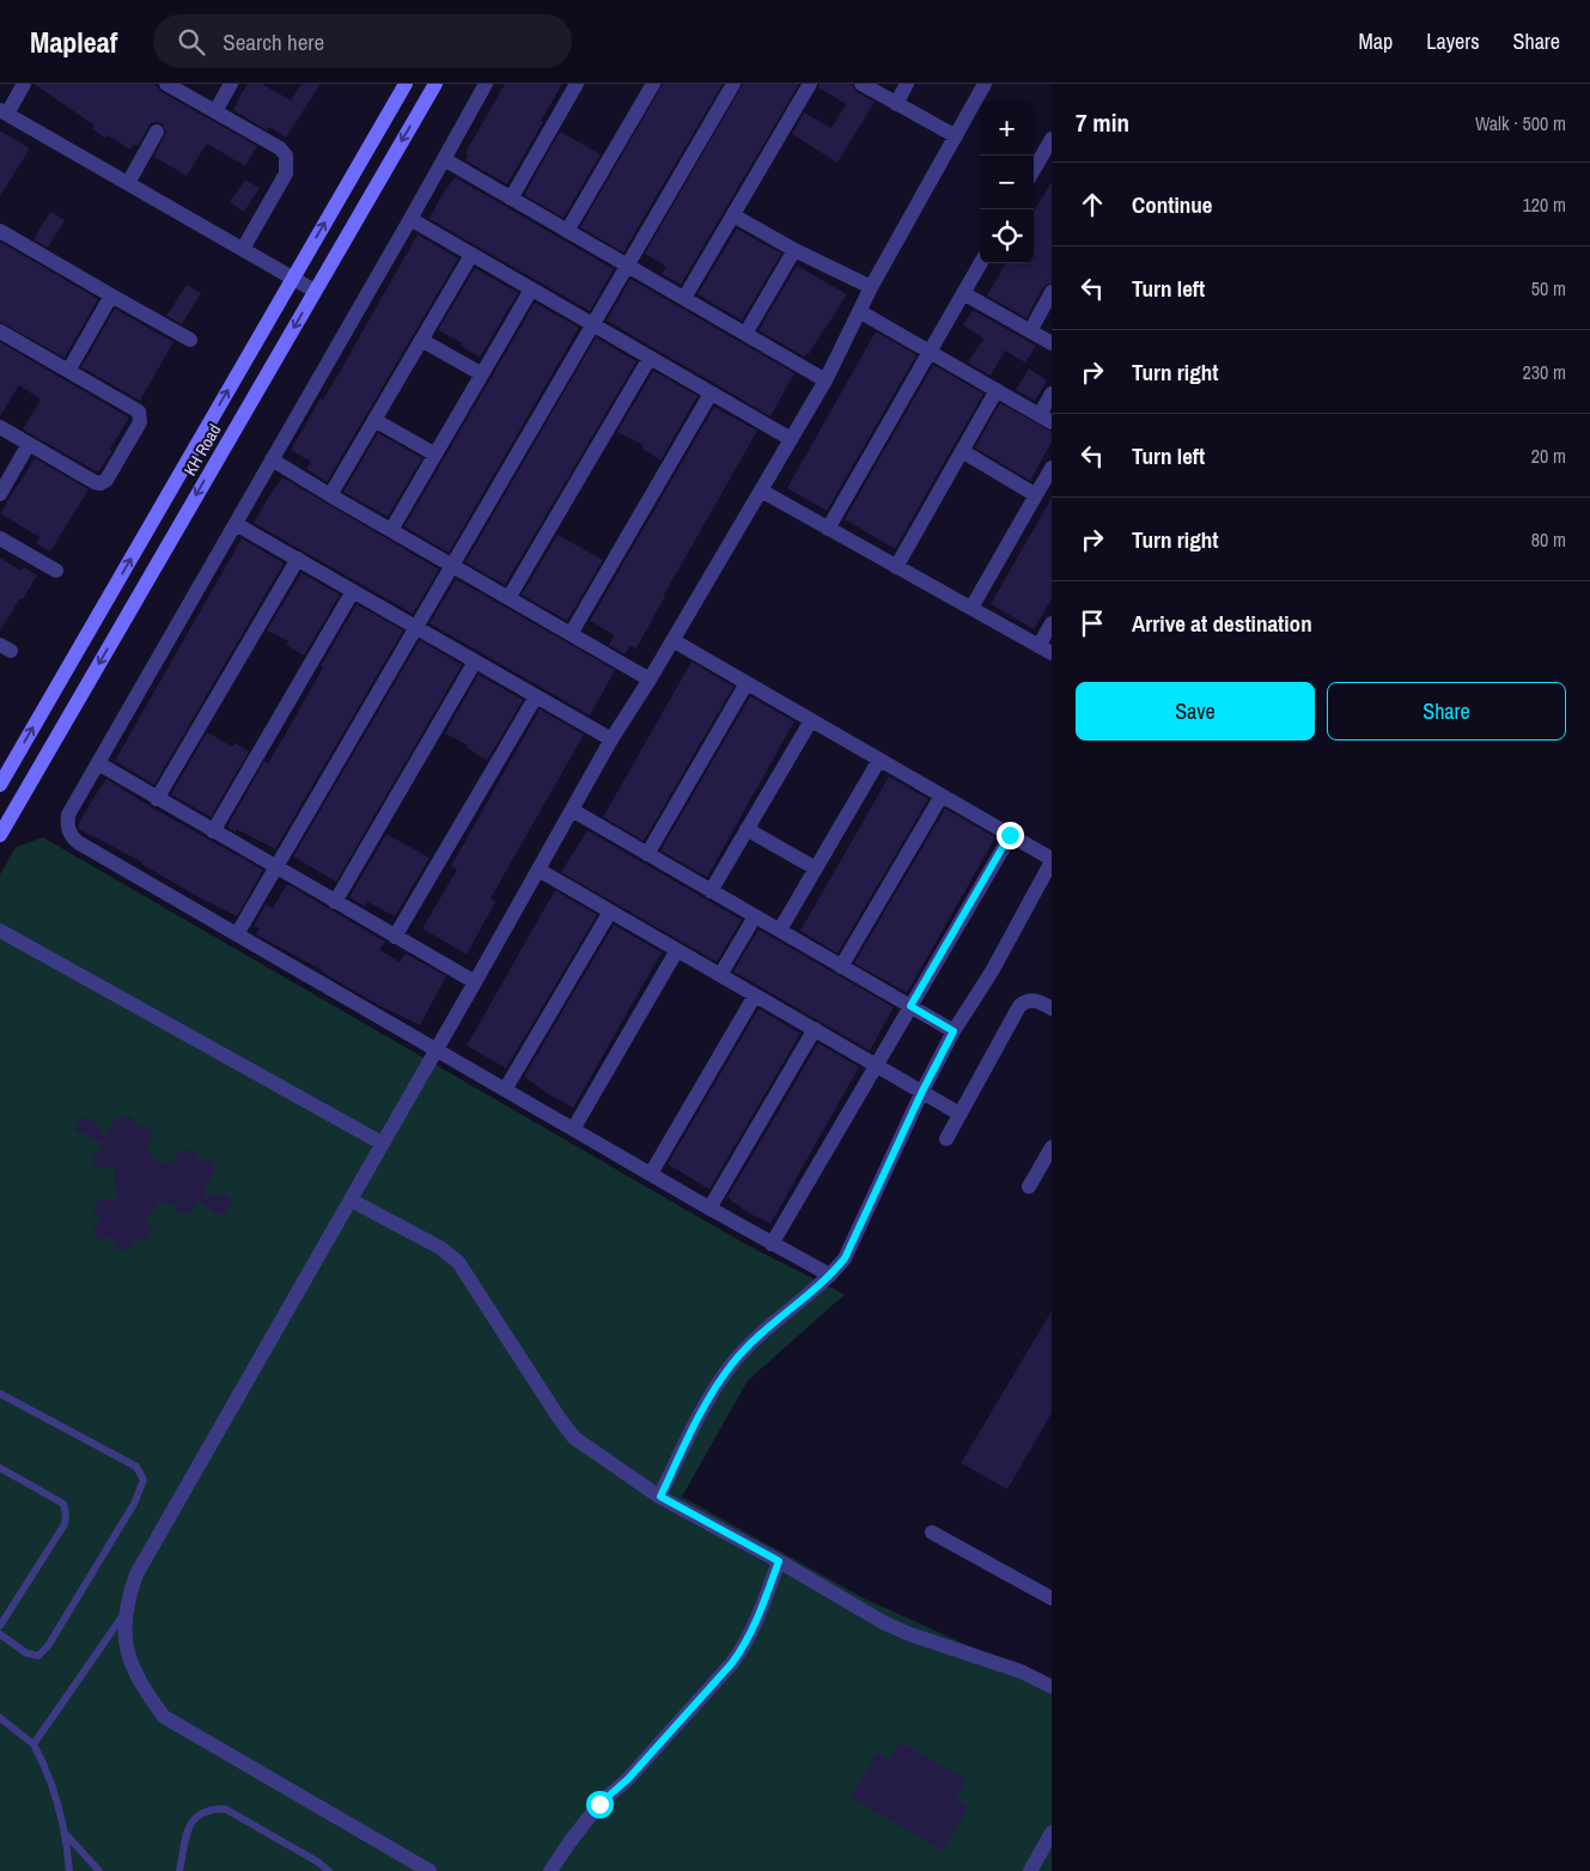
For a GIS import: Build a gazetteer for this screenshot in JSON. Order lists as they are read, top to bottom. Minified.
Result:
{"streets":{"main road":["KH Road"]},"page":{"header":"Mapleaf","search":"Search here","nav":["Map","Layers","Share"],"heading":["7 min","Walk · 500 m"],"map_buttons":["+","−"],"list":[["Continue","120 m"],["Turn left","50 m"],["Turn right","230 m"],["Turn left","20 m"],["Turn right","80 m"],"Arrive at destination"],"buttons":["Save","Share"]}}
